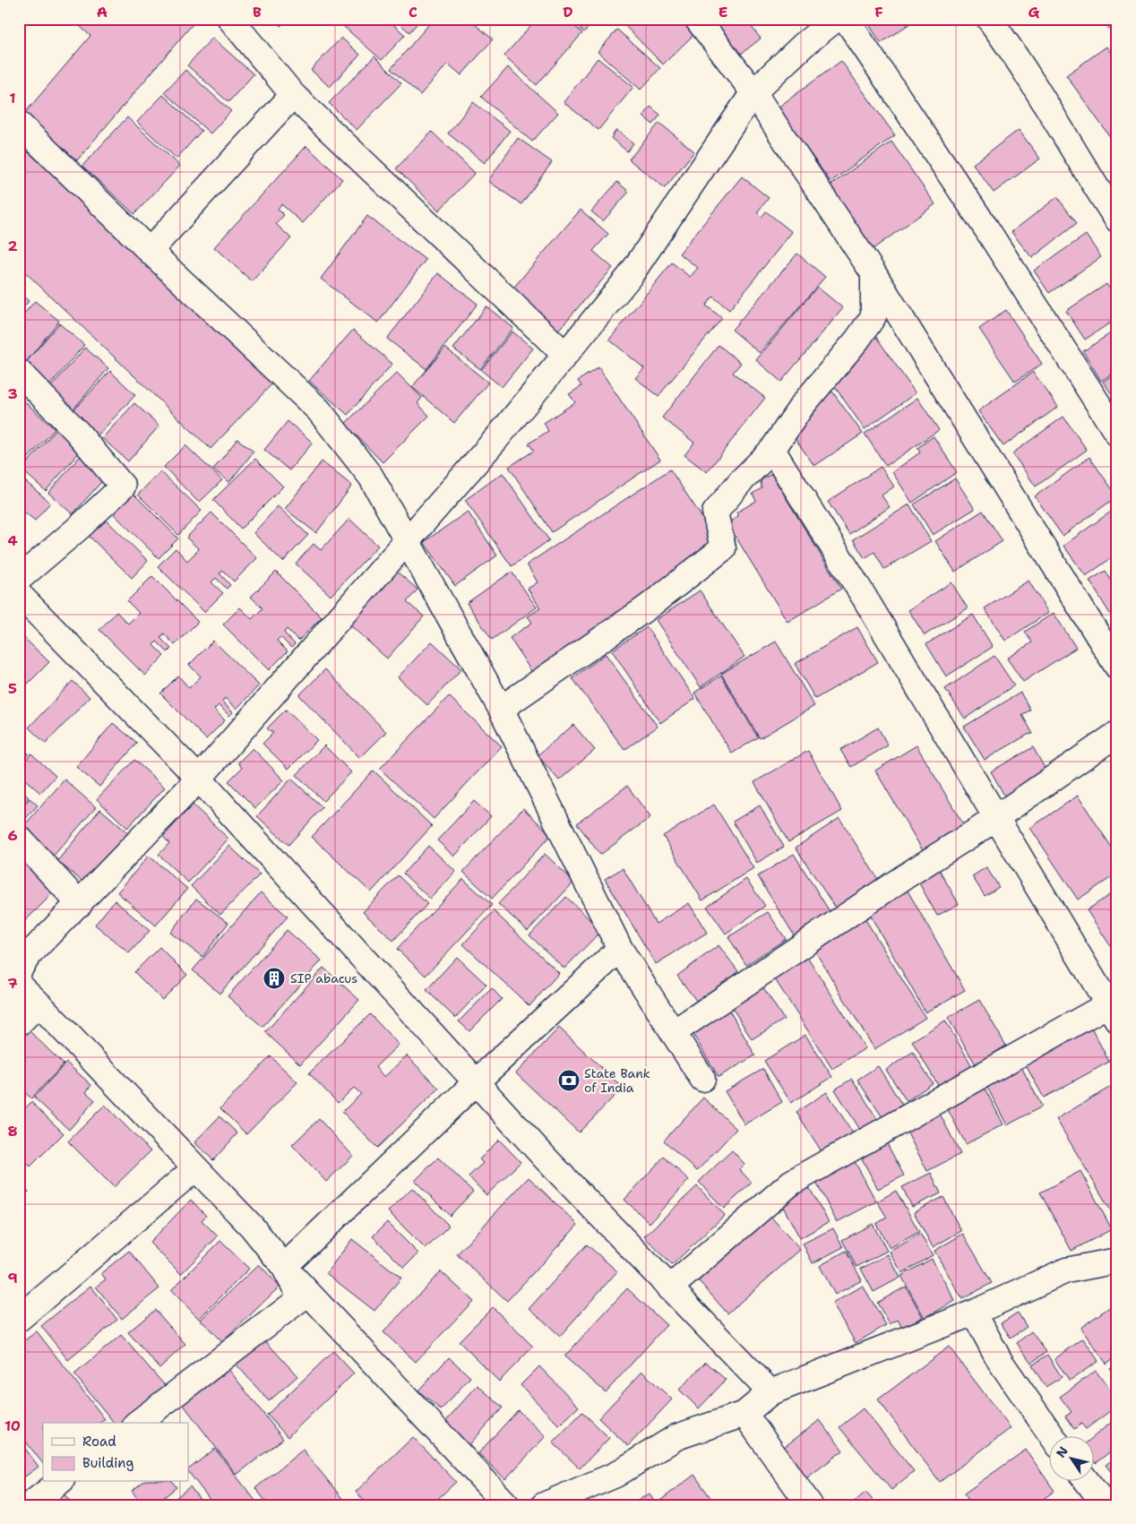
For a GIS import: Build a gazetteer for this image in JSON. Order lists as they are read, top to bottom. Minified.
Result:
{"places":{"building":["SIP abacus"],"bank":["State Bank of India"]},"legend":["Road","Building"],"north":"top left","grid":{"columns":["A","B","C","D","E","F","G"],"rows":["1","2","3","4","5","6","7","8","9","10"]}}
